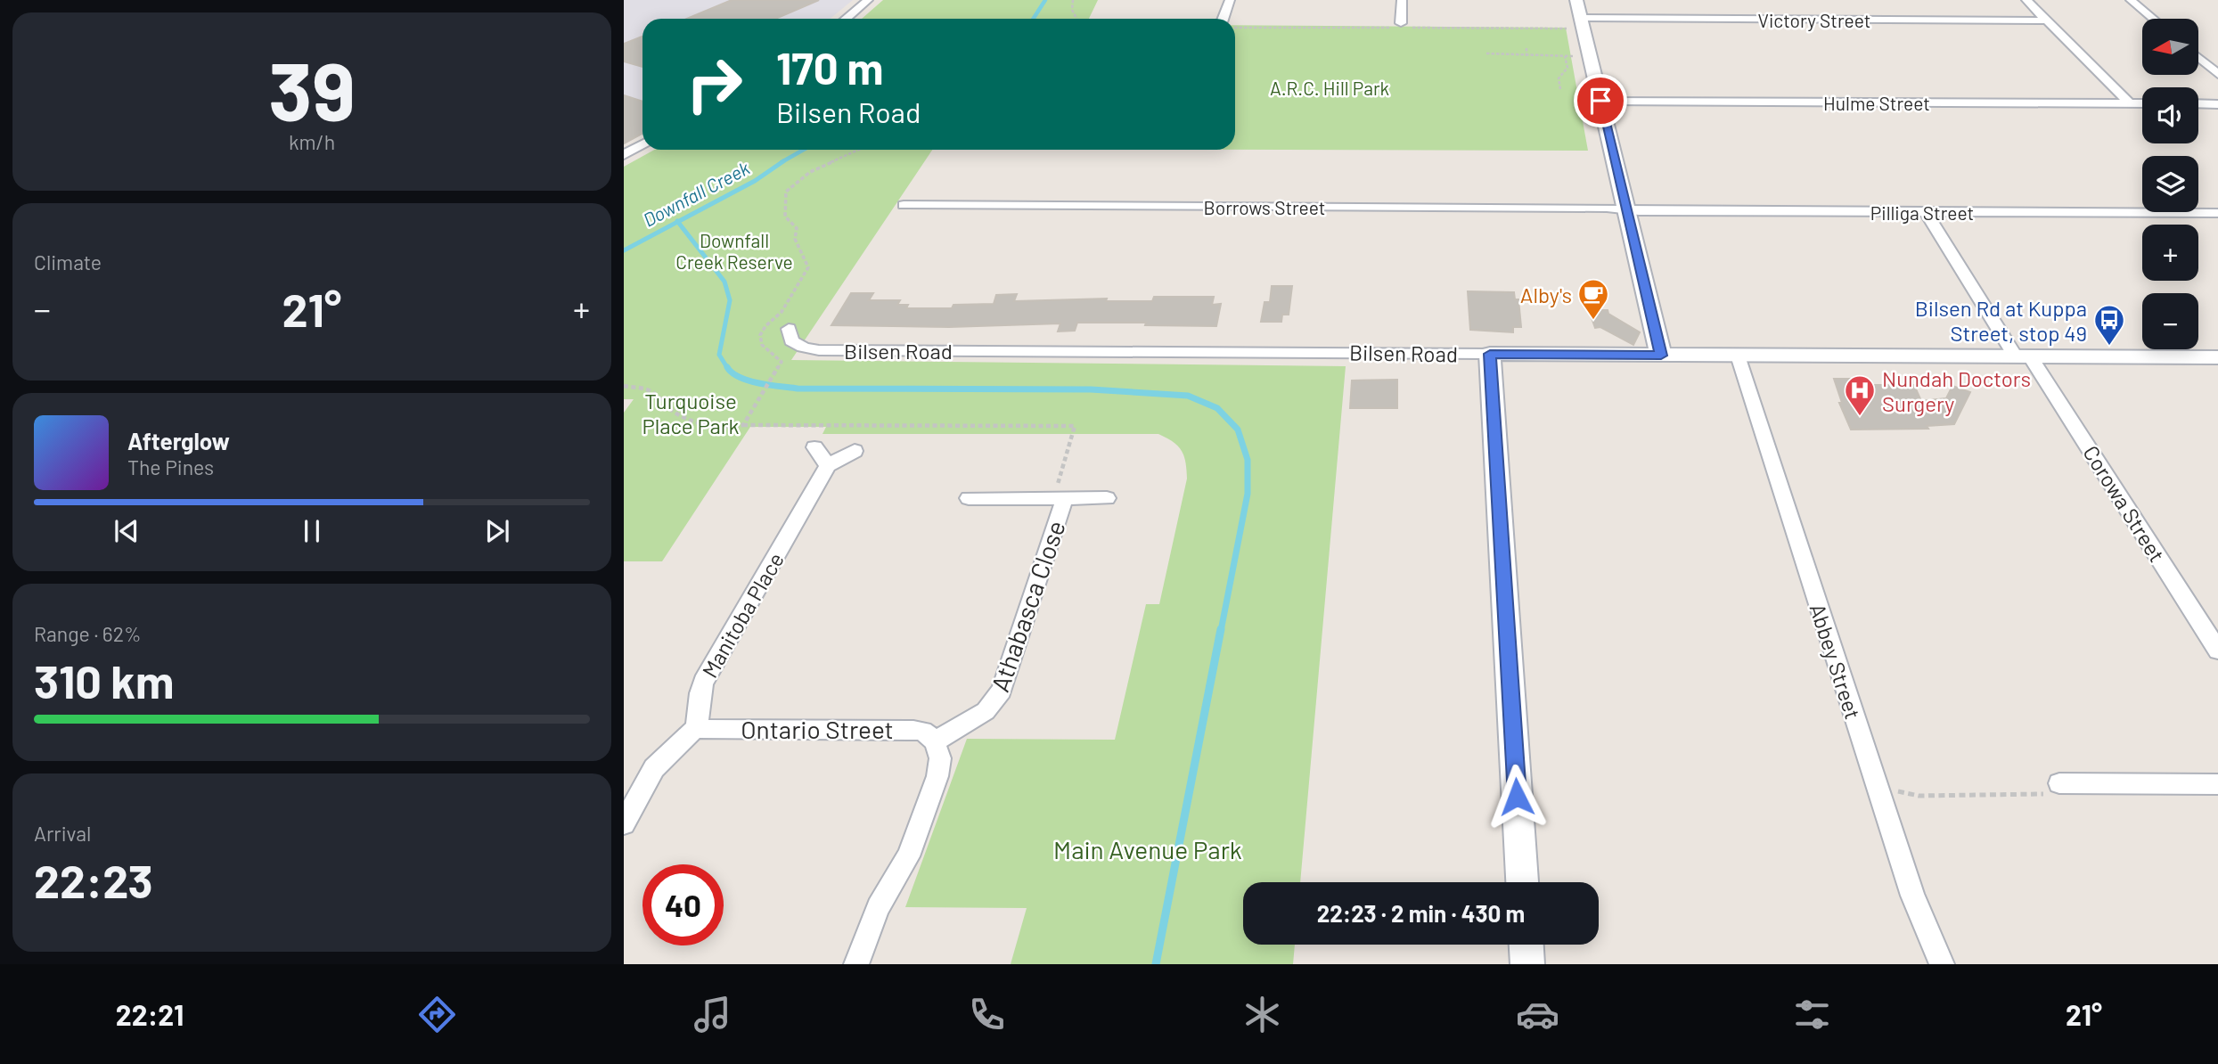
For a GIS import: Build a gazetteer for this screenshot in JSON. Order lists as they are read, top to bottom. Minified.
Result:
{"streets":{"street":["Victory Street","Hulme Street","Borrows Street","Pilliga Street","Bilsen Road","Corowa Street","Athabasca Close","Manitoba Place","Abbey Street","Ontario Street"]},"crossings":[["Borrows Street","Pilliga Street"],["Pilliga Street","Corowa Street"],["Bilsen Road","Corowa Street"],["Bilsen Road","Abbey Street"],["Athabasca Close","Ontario Street"],["Manitoba Place","Ontario Street"]],"water":["Downfall Creek"],"parks":["A.R.C. Hill Park","Downfall Creek Reserve","Turquoise Place Park","Main Avenue Park"],"places":{"cafe":["Alby's"],"bus stop":["Bilsen Rd at Kuppa Street, stop 49"],"hospital":["Nundah Doctors Surgery"]},"north":"left","page":{"tile":[["39","km/h"],"Climate",["Range · 62%","310 km"],["Arrival","22:23"]],"map_buttons":["+","−"],"turn":["170 m","Bilsen Road"],"heat":["−","21°","+"],"song":["Afterglow","The Pines"],"limit":"40","trip":"22:23 · 2 min · 430 m","tabs":["22:21","21°"]}}
